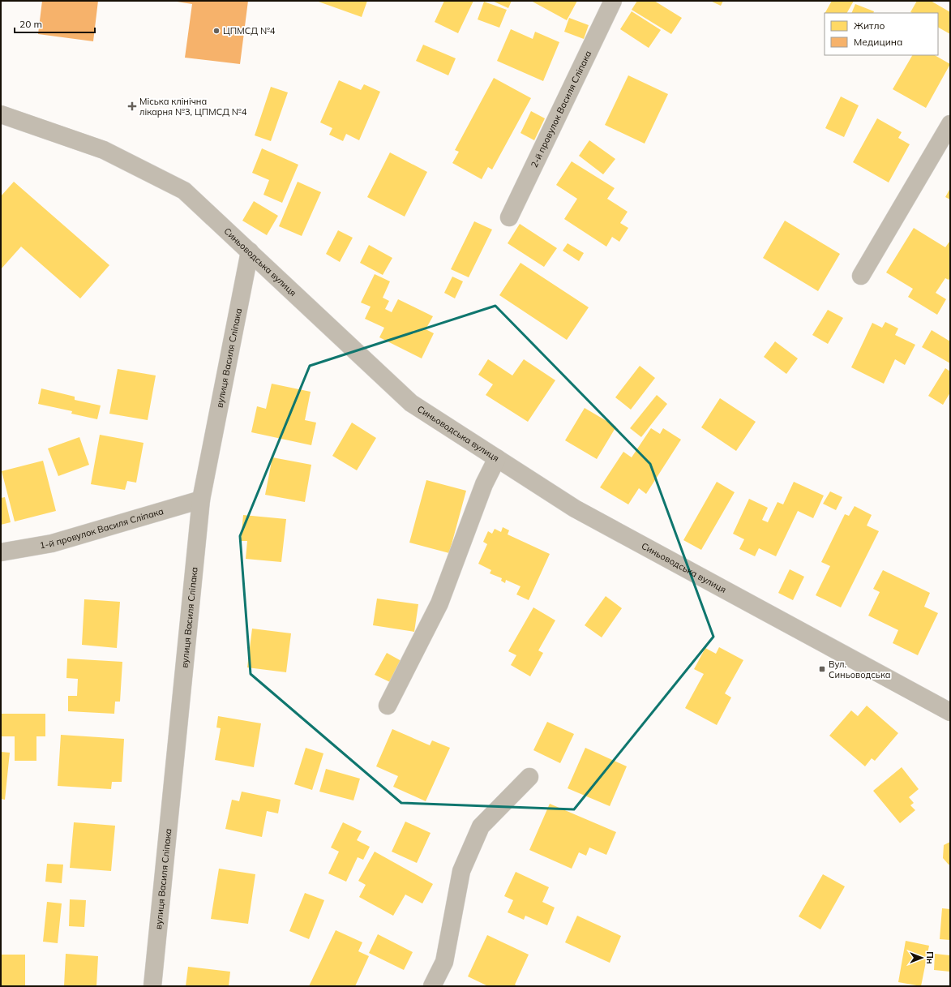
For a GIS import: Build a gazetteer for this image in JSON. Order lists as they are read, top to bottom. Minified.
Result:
{"streets":{"street":["2-й провулок Василя Сліпака","Синьоводська вулиця","вулиця Василя Сліпака","1-й провулок Василя Сліпака"]},"crossings":[["Синьоводська вулиця","вулиця Василя Сліпака"],["вулиця Василя Сліпака","1-й провулок Василя Сліпака"]],"places":{"other":["ЦПМСД №4"],"health":["Міська клінічна лікарня №3, ЦПМСД №4"],"transit":["Вул. Синьоводська"]},"legend":["Житло","Медицина"],"scale_bar":"20 m","north":"right"}
